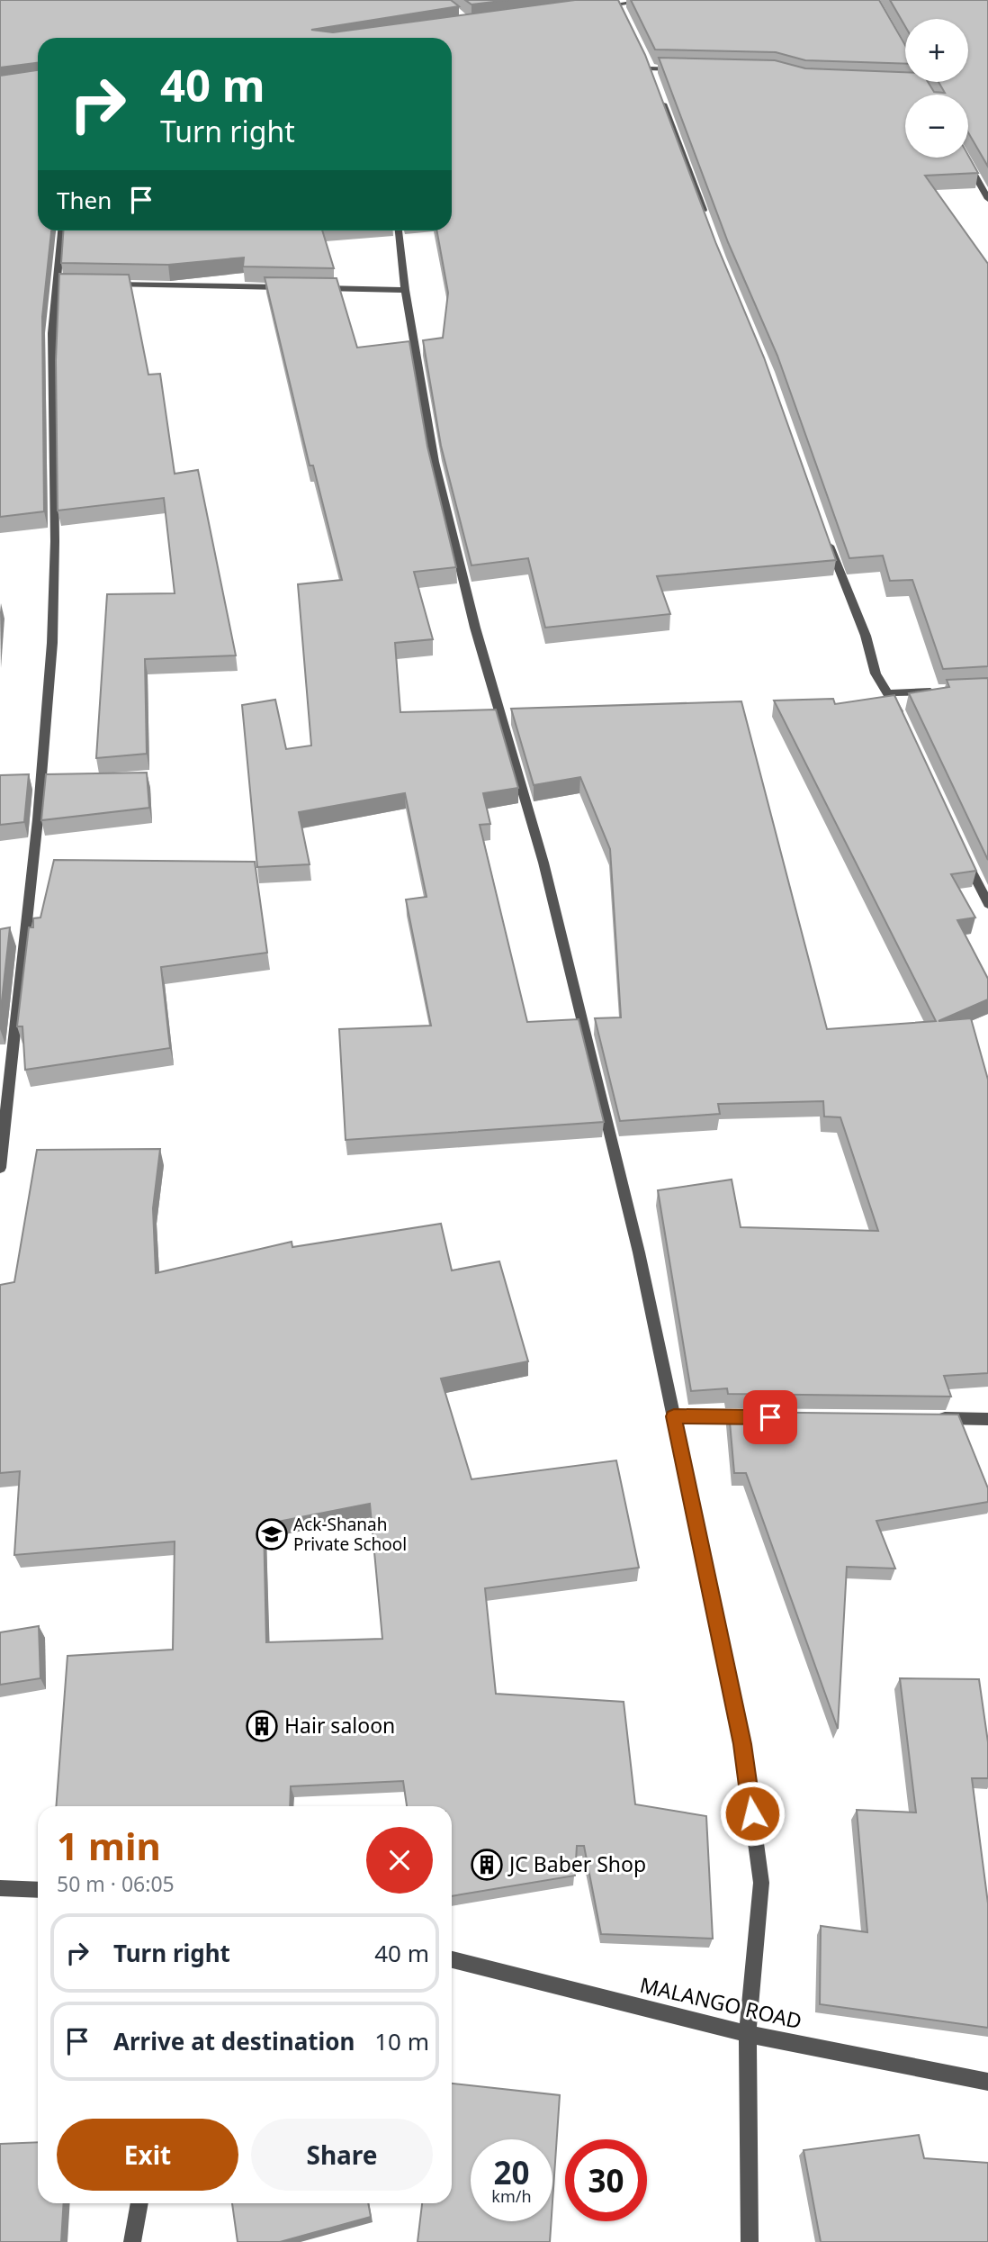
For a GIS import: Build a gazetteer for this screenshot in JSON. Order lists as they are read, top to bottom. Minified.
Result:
{"streets":{"street":["MALANGO ROAD"]},"places":{"school or university":["Ack-Shanah Private School"],"building":["Hair saloon","JC Baber Shop"]},"page":{"map_buttons":["+","−"],"turn":["40 m","Turn right"],"then":"Then","heading":["1 min","50 m · 06:05"],"list":[{"name":"Turn right","value":"40 m"},{"name":"Arrive at destination","value":"10 m"}],"buttons":["Exit","Share"],"speed":"20 km/h","limit":"30"}}
